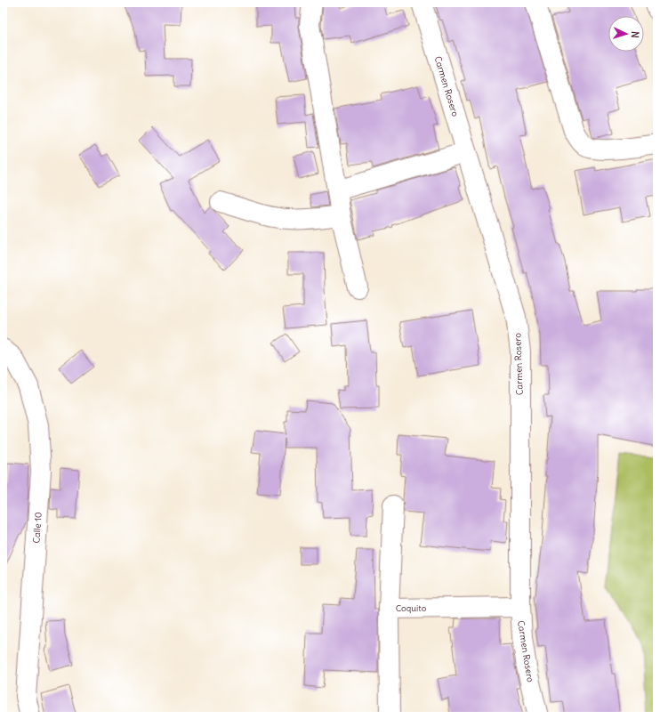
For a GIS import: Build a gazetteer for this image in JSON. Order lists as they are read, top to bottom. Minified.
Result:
{"streets":{"street":["Carmen Rosero","Calle 10","Coquito"]},"crossings":[["Carmen Rosero","Coquito"]],"north":"right"}
